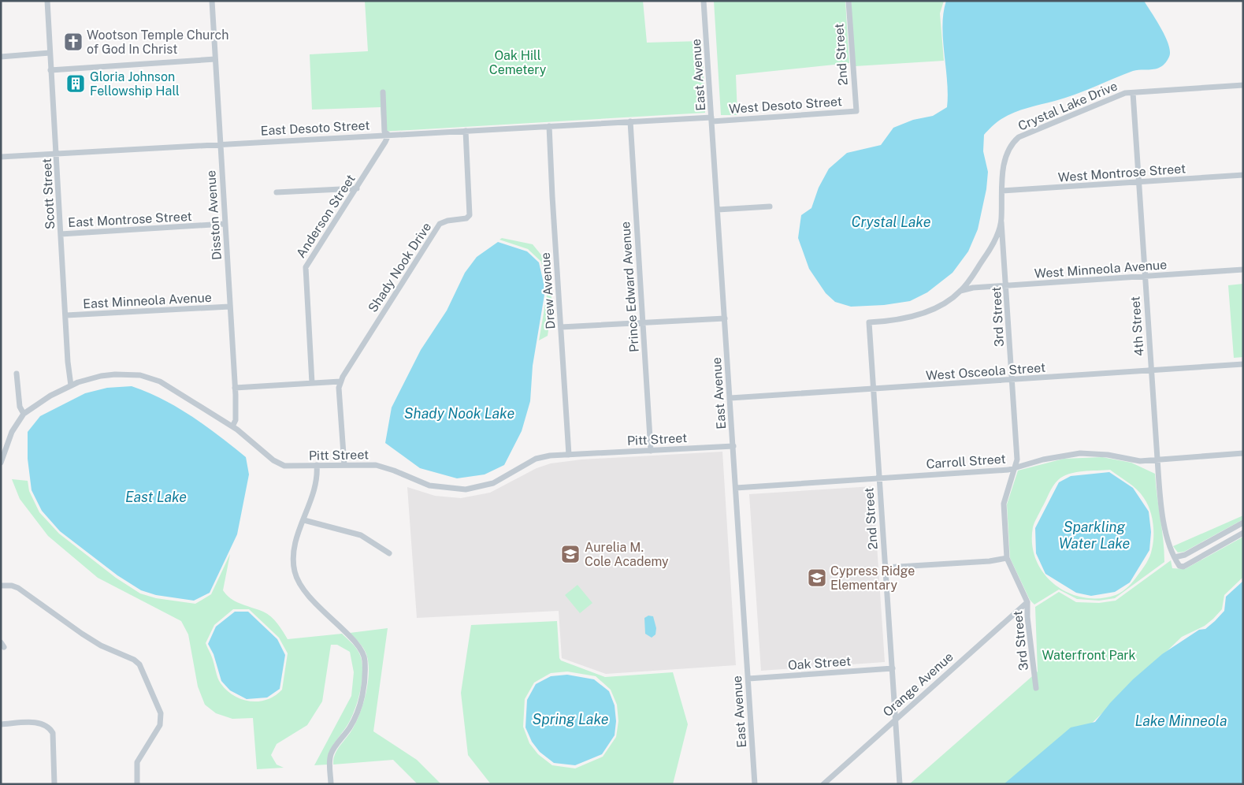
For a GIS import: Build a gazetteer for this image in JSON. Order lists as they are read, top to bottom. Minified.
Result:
{"streets":{"street":["2nd Street","East Avenue","West Desoto Street","Crystal Lake Drive","East Desoto Street","West Montrose Street","Scott Street","Disston Avenue","Anderson Street","East Montrose Street","Shady Nook Drive","West Minneola Avenue","Prince Edward Avenue","Drew Avenue","East Minneola Avenue","3rd Street","4th Street","West Osceola Street","Pitt Street","Carroll Street","Oak Street","Orange Avenue"]},"crossings":[["2nd Street","West Desoto Street"],["2nd Street","Crystal Lake Drive"],["2nd Street","West Osceola Street"],["2nd Street","Carroll Street"],["2nd Street","Oak Street"],["2nd Street","Orange Avenue"],["East Avenue","West Desoto Street"],["East Avenue","East Desoto Street"],["East Avenue","West Osceola Street"],["East Avenue","Pitt Street"],["East Avenue","Carroll Street"],["East Avenue","Oak Street"],["West Desoto Street","East Desoto Street"],["Crystal Lake Drive","West Montrose Street"],["Crystal Lake Drive","West Minneola Avenue"],["Crystal Lake Drive","3rd Street"],["Crystal Lake Drive","4th Street"],["East Desoto Street","Scott Street"],["East Desoto Street","Disston Avenue"],["East Desoto Street","Anderson Street"],["East Desoto Street","Shady Nook Drive"],["East Desoto Street","Prince Edward Avenue"],["East Desoto Street","Drew Avenue"],["West Montrose Street","4th Street"],["Scott Street","East Montrose Street"],["Scott Street","East Minneola Avenue"],["Scott Street","Pitt Street"],["Disston Avenue","East Montrose Street"],["Disston Avenue","East Minneola Avenue"],["Disston Avenue","Pitt Street"],["West Minneola Avenue","3rd Street"],["West Minneola Avenue","4th Street"],["Prince Edward Avenue","Pitt Street"],["Drew Avenue","Pitt Street"],["3rd Street","West Osceola Street"],["3rd Street","Carroll Street"],["3rd Street","Orange Avenue"],["4th Street","West Osceola Street"],["4th Street","Carroll Street"]],"water":["Crystal Lake","Shady Nook Lake","East Lake","Sparkling Water Lake","Spring Lake","Lake Minneola"],"parks":["Oak Hill Cemetery","Waterfront Park"],"places":{"church":["Wootson Temple Church of God In Christ"],"building":["Gloria Johnson Fellowship Hall"],"school or university":["Aurelia M. Cole Academy","Cypress Ridge Elementary"]}}
